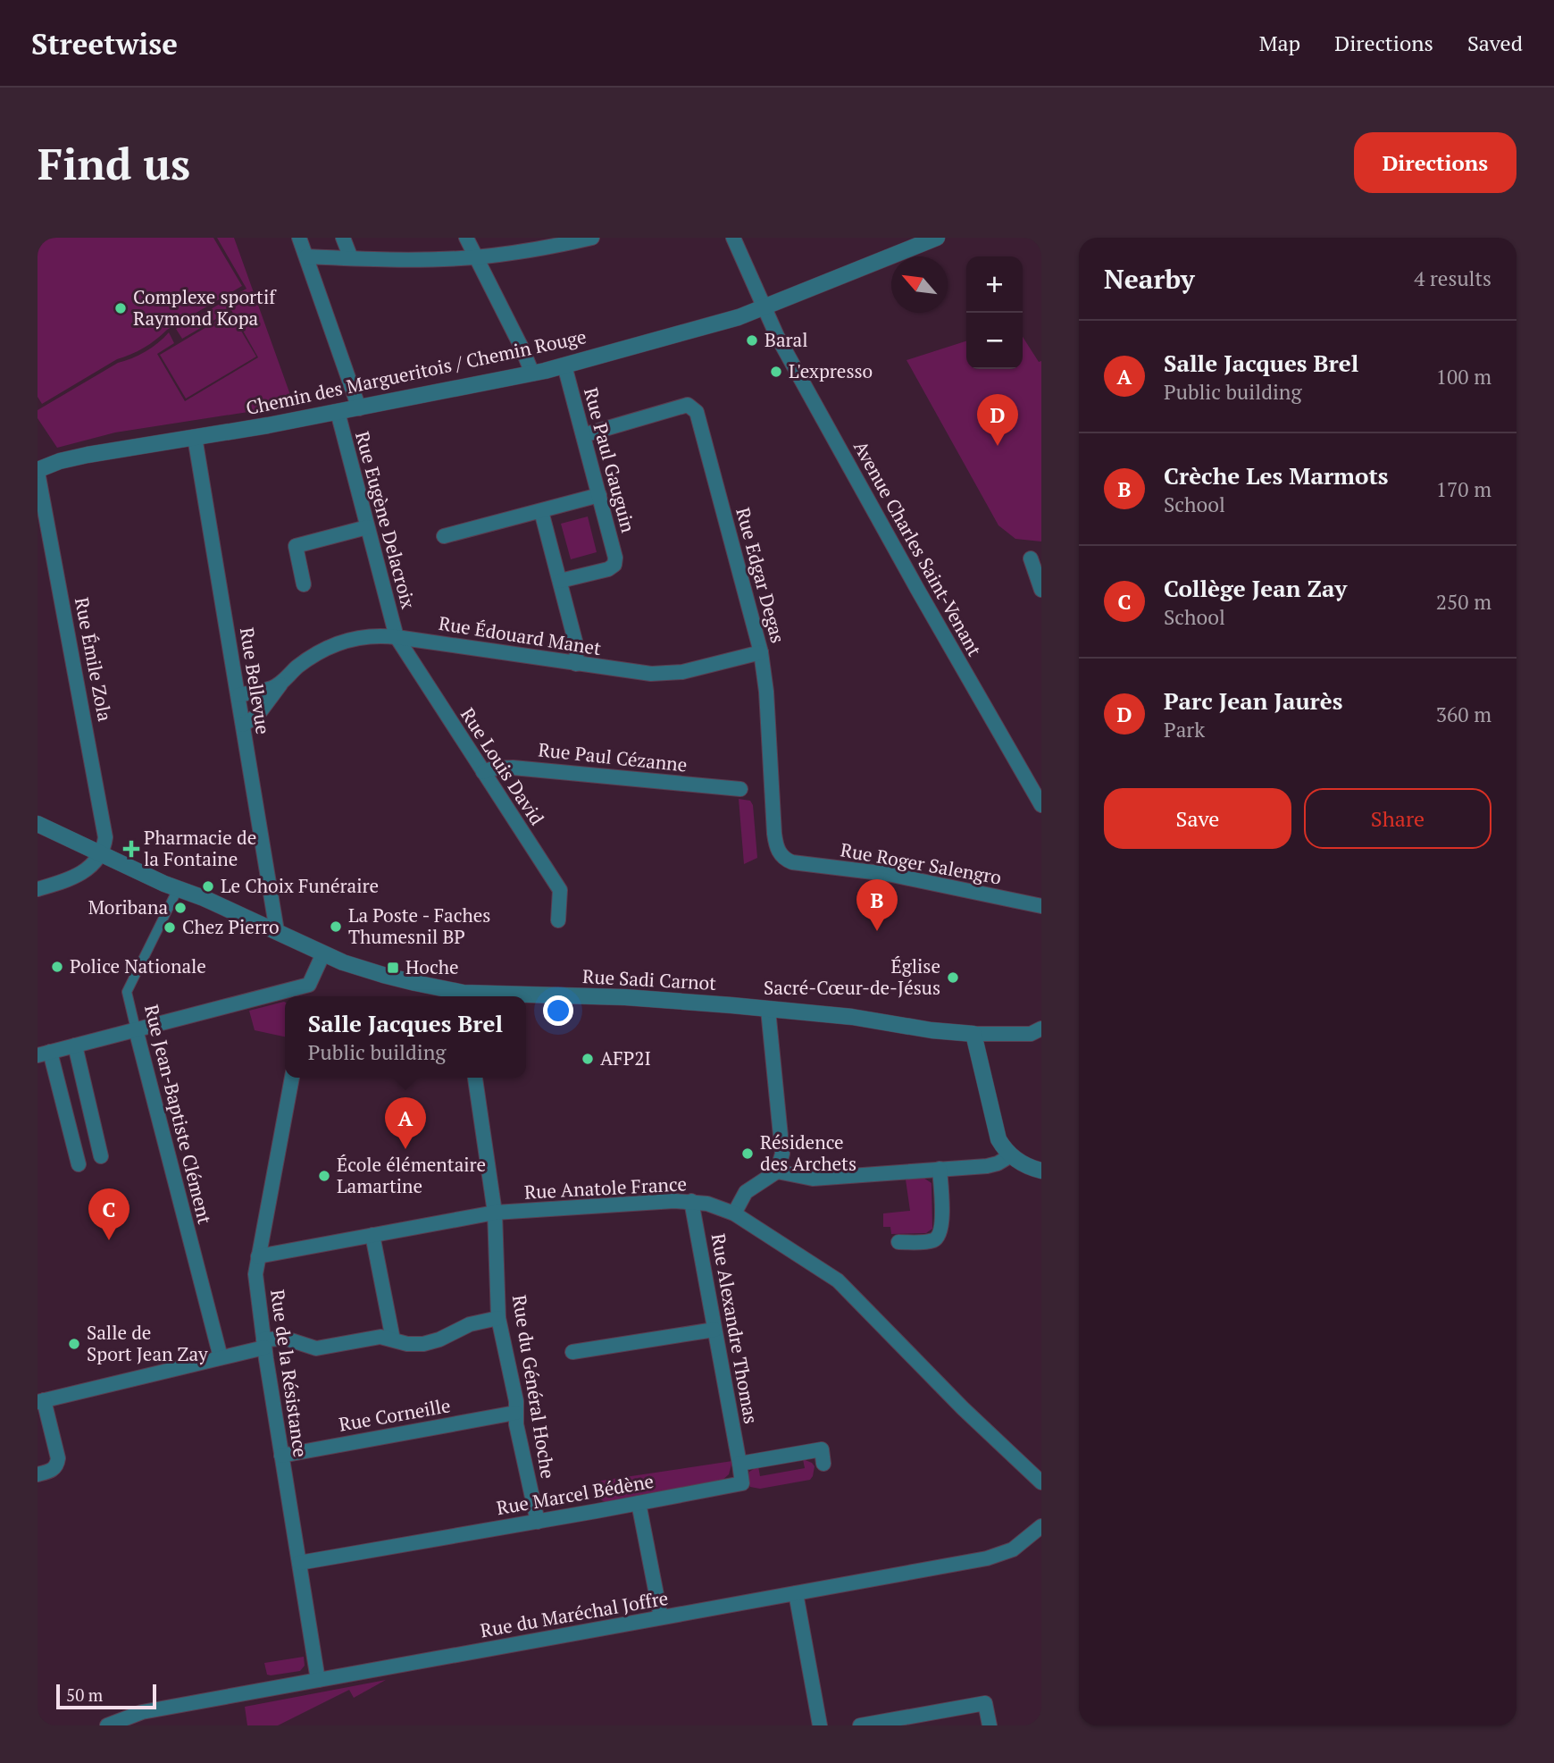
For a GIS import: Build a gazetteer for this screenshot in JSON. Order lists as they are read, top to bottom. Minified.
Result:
{"streets":{"street":["Chemin des Margueritois / Chemin Rouge","Rue Paul Gauguin","Rue Eugène Delacroix","Avenue Charles Saint-Venant","Rue Edgar Degas","Rue Édouard Manet","Rue Émile Zola","Rue Bellevue","Rue Paul Cézanne","Rue Louis David","Rue Roger Salengro","Rue Sadi Carnot","Rue Jean-Baptiste Clément","Rue Anatole France","Rue Alexandre Thomas","Rue de la Résistance","Rue du Général Hoche","Rue Corneille","Rue Marcel Bédène","Rue du Maréchal Joffre"]},"crossings":[["Chemin des Margueritois / Chemin Rouge","Rue Paul Gauguin"],["Chemin des Margueritois / Chemin Rouge","Rue Eugène Delacroix"],["Chemin des Margueritois / Chemin Rouge","Avenue Charles Saint-Venant"],["Chemin des Margueritois / Chemin Rouge","Rue Émile Zola"],["Chemin des Margueritois / Chemin Rouge","Rue Bellevue"],["Rue Paul Gauguin","Rue Edgar Degas"],["Rue Eugène Delacroix","Rue Édouard Manet"],["Rue Eugène Delacroix","Rue Louis David"],["Rue Edgar Degas","Rue Édouard Manet"],["Rue Edgar Degas","Rue Roger Salengro"],["Rue Édouard Manet","Rue Bellevue"],["Rue Édouard Manet","Rue Louis David"],["Rue Émile Zola","Rue Sadi Carnot"],["Rue Bellevue","Rue Sadi Carnot"],["Rue Paul Cézanne","Rue Louis David"],["Rue Sadi Carnot","Rue Jean-Baptiste Clément"],["Rue Anatole France","Rue Alexandre Thomas"],["Rue Anatole France","Rue de la Résistance"],["Rue Anatole France","Rue du Général Hoche"],["Rue Alexandre Thomas","Rue Marcel Bédène"],["Rue de la Résistance","Rue Corneille"],["Rue de la Résistance","Rue Marcel Bédène"],["Rue de la Résistance","Rue du Maréchal Joffre"],["Rue du Général Hoche","Rue Corneille"],["Rue du Général Hoche","Rue Marcel Bédène"]],"places":{"other":["Complexe sportif Raymond Kopa","Baral","L'expresso","Le Choix Funéraire","Moribana","La Poste - Faches Thumesnil BP","Chez Pierro","Police Nationale","Église Sacré-Cœur-de-Jésus","AFP2I","Résidence des Archets","École élémentaire Lamartine","Salle de Sport Jean Zay"],"health":["Pharmacie de la Fontaine"],"transit":["Hoche"]},"scale_bar":"50 m","north":"top left","page":{"header":"Streetwise","nav":["Map","Directions","Saved"],"buttons":["Directions",["Save","Share"]],"title":"Find us","heading":["Nearby","4 results"],"map_buttons":["+","−"],"list":[{"mark":"A","name":"Salle Jacques Brel","note":"Public building","value":"100 m"},{"mark":"B","name":"Crèche Les Marmots","note":"School","value":"170 m"},{"mark":"C","name":"Collège Jean Zay","note":"School","value":"250 m"},{"mark":"D","name":"Parc Jean Jaurès","note":"Park","value":"360 m"}],"pins":["D","B","A","C"],"popup":["Salle Jacques Brel","Public building"],"scale":"50 m"}}
